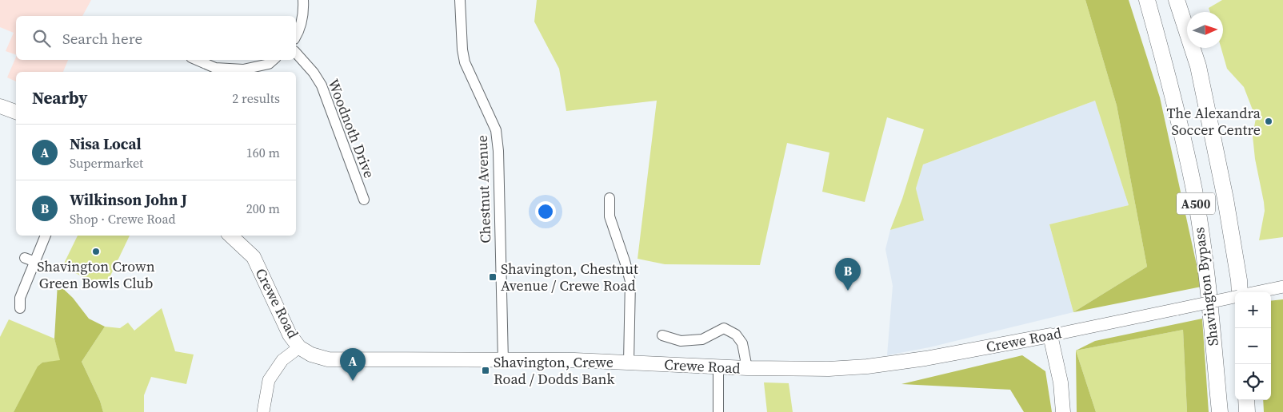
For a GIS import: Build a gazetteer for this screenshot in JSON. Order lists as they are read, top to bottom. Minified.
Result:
{"streets":{"highway":["A500","Shavington Bypass"],"main road":["Crewe Road"],"street":["Woodnoth Drive","Chestnut Avenue"]},"crossings":[["Chestnut Avenue","Crewe Road"]],"places":{"other":["The Alexandra Soccer Centre","Shavington Crown Green Bowls Club"],"transit":["Shavington, Chestnut Avenue / Crewe Road","Shavington, Crewe Road / Dodds Bank"]},"north":"right","page":{"search":"Search here","heading":["Nearby","2 results"],"list":[{"mark":"A","name":"Nisa Local","note":"Supermarket","value":"160 m"},{"mark":"B","name":"Wilkinson John J","note":"Shop · Crewe Road","value":"200 m"}],"pins":["B","A"],"map_buttons":["+","−"]}}
